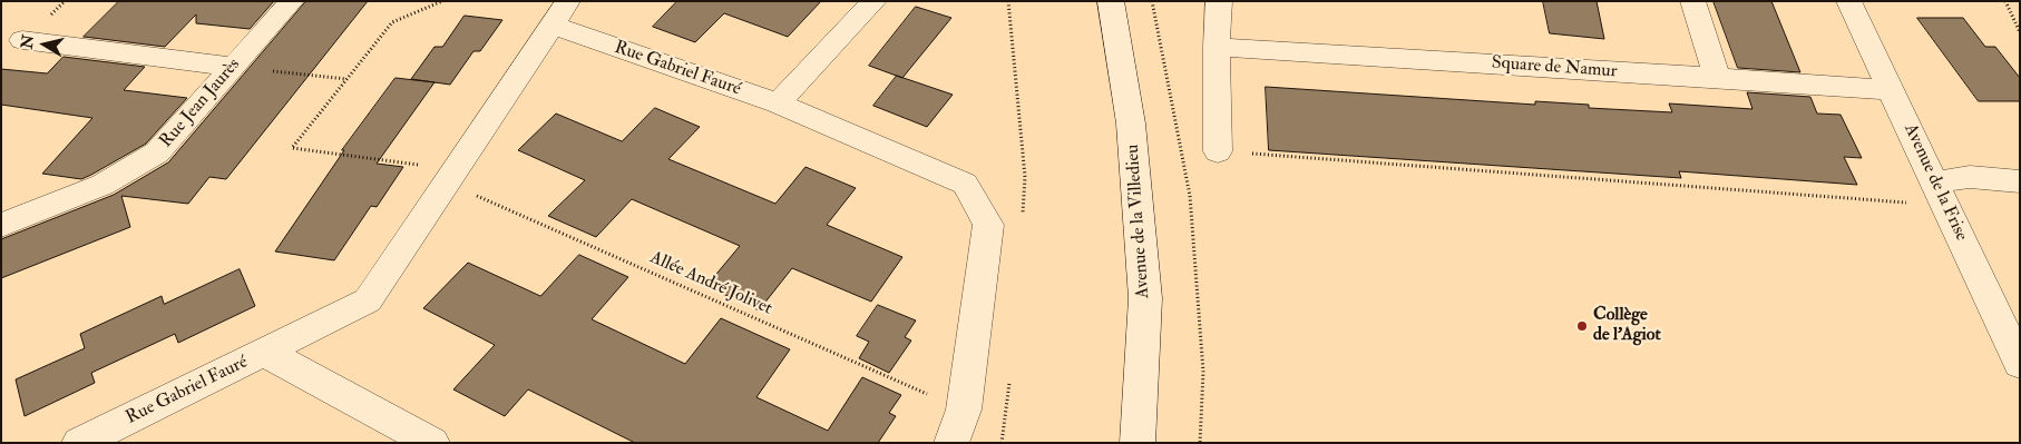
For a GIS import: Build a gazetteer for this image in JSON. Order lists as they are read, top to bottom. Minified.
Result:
{"streets":{"street":["Square de Namur","Rue Gabriel Fauré","Rue Jean Jaurès","Avenue de la Frise","Avenue de la Villedieu"],"path":["Allée André Jolivet"]},"crossings":[["Square de Namur","Avenue de la Frise"],["Rue Gabriel Fauré","Allée André Jolivet"]],"places":["Collège de l'Agiot"],"north":"left"}
